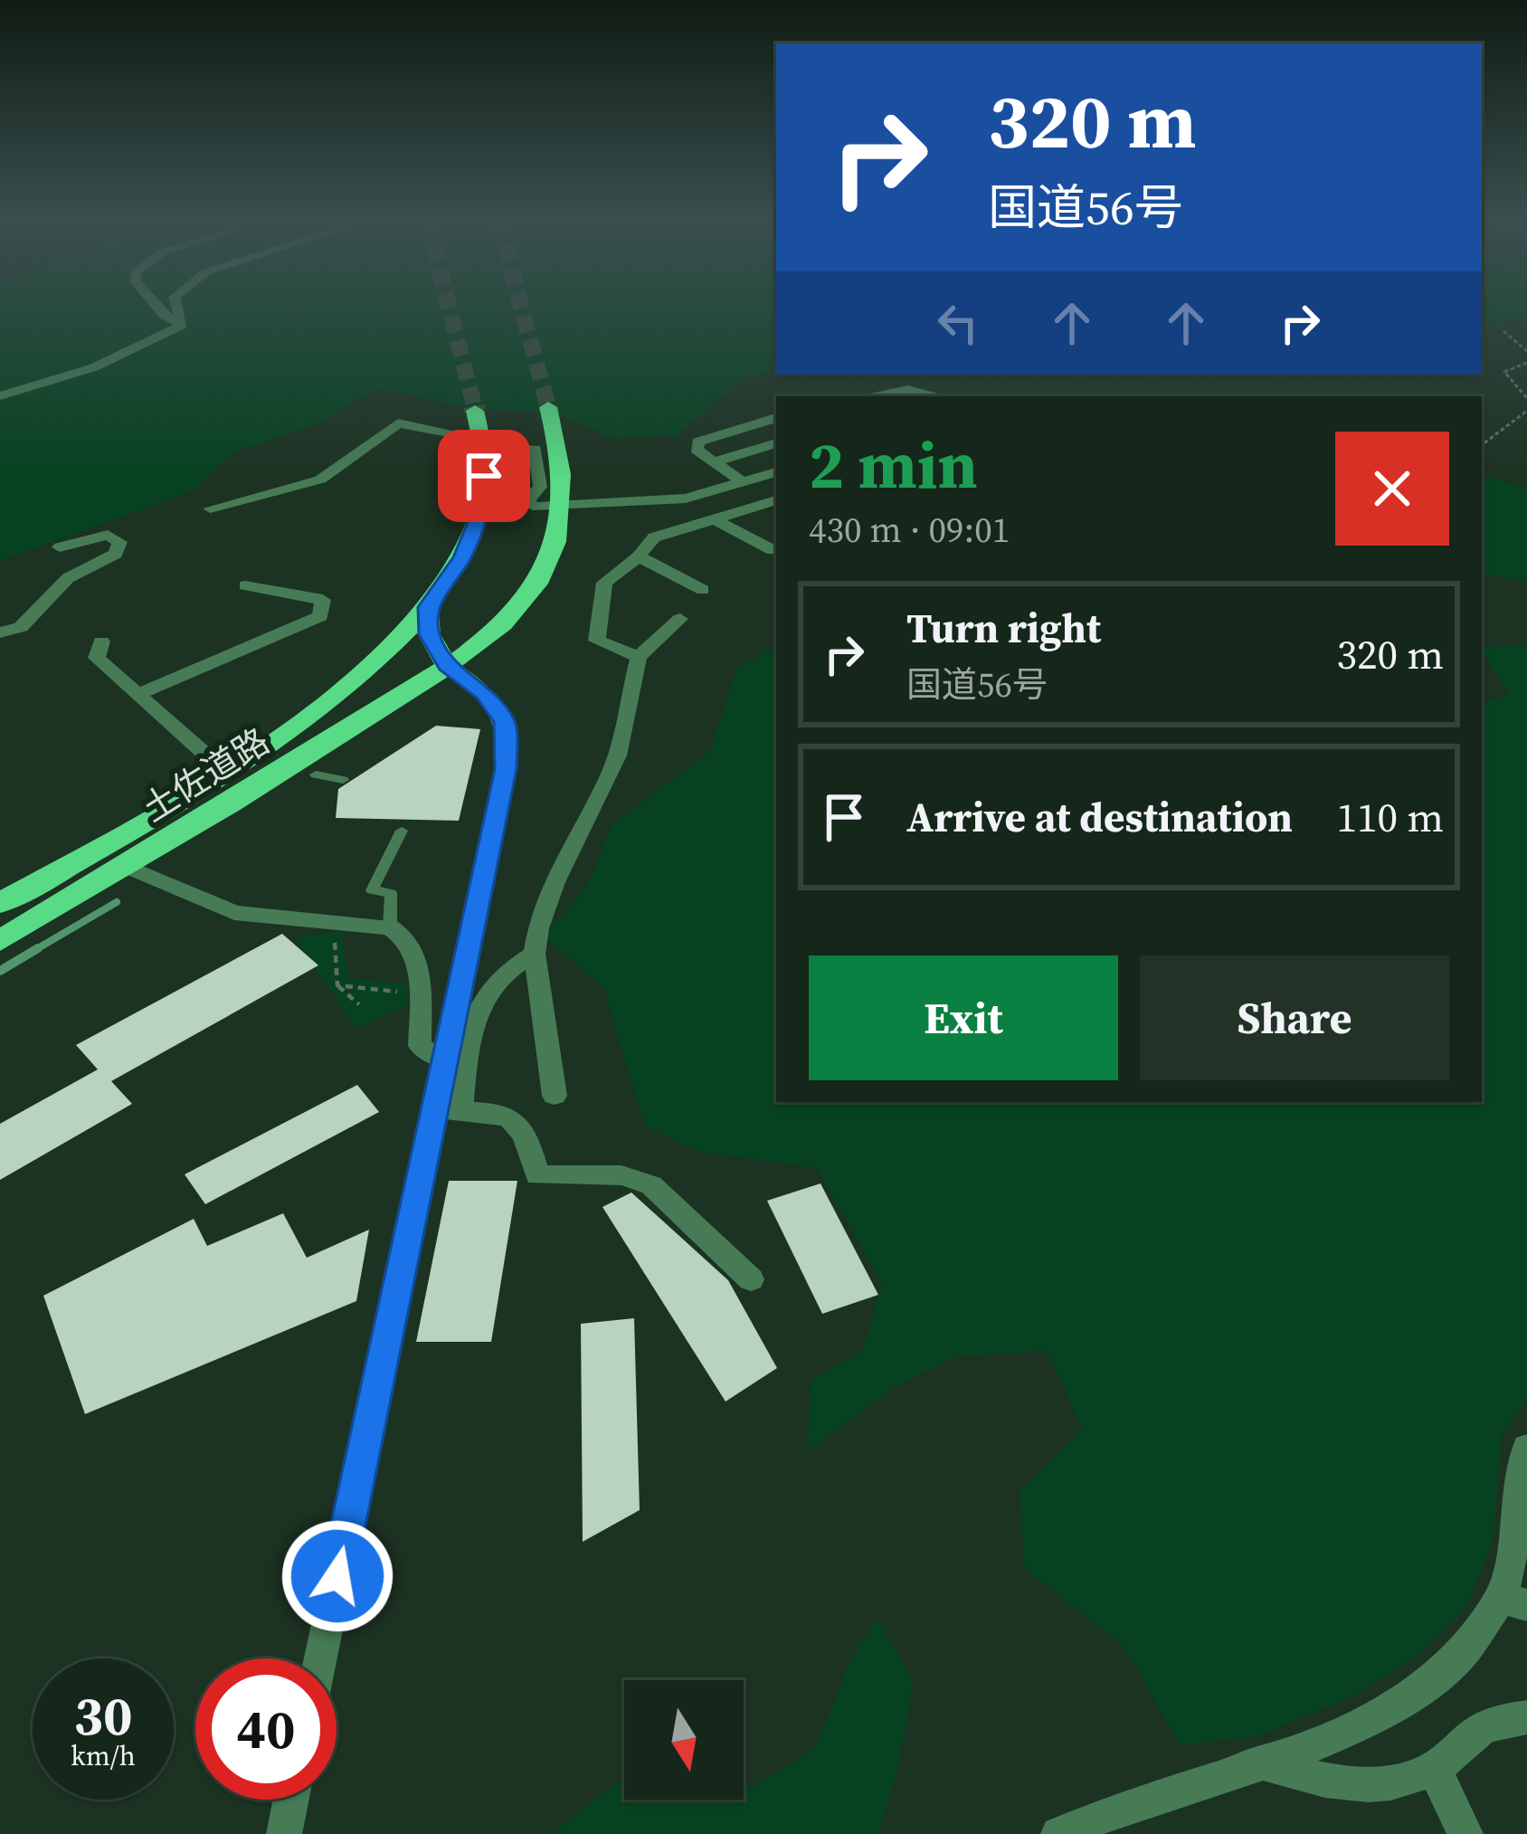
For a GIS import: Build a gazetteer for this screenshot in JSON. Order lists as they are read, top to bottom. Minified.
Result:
{"streets":{"highway":["土佐道路"]},"north":"bottom","page":{"turn":["320 m","国道56号"],"heading":["2 min","430 m · 09:01"],"list":[{"name":"Turn right","note":"国道56号","value":"320 m"},{"name":"Arrive at destination","value":"110 m"}],"buttons":["Exit","Share"],"speed":"30 km/h","limit":"40"}}
